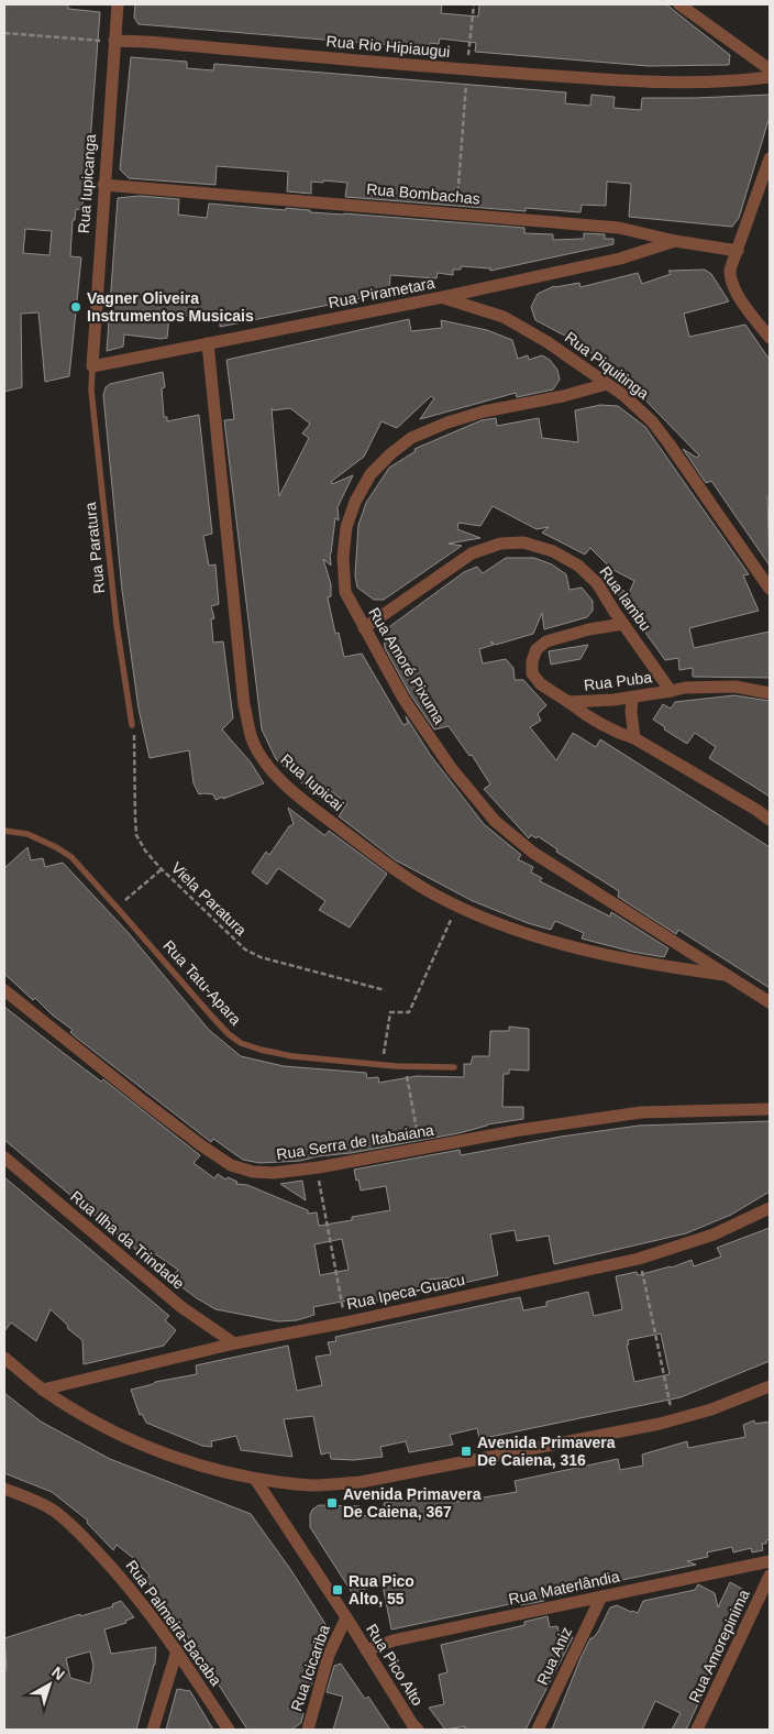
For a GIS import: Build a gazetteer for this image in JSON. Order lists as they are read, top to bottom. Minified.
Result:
{"streets":{"street":["Rua Rio Hipiaugui","Rua Iupicanga","Rua Bombachas","Rua Pirametara","Rua Piquitinga","Rua Iambu","Rua Amoré Pixuma","Rua Puba","Rua Iupicai","Rua Serra de Itabaiana","Rua Ilha da Trindade","Rua Ipeca-Guacu","Rua Materlândia","Rua Palmeira-Bacaba","Rua Amorepinima","Rua Aniz","Rua Pico Alto","Rua Icicariba"],"lane":["Rua Paratura","Rua Tatu-Apara"],"path":["Viela Paratura"]},"crossings":[["Rua Rio Hipiaugui","Rua Iupicanga"],["Rua Iupicanga","Rua Bombachas"],["Rua Iupicanga","Rua Pirametara"],["Rua Iupicanga","Rua Paratura"],["Rua Bombachas","Rua Pirametara"],["Rua Pirametara","Rua Piquitinga"],["Rua Pirametara","Rua Paratura"],["Rua Pirametara","Rua Iupicai"],["Rua Piquitinga","Rua Amoré Pixuma"],["Rua Paratura","Viela Paratura"],["Rua Iambu","Rua Amoré Pixuma"],["Rua Iambu","Rua Puba"],["Rua Amoré Pixuma","Rua Iupicai"],["Rua Ilha da Trindade","Rua Ipeca-Guacu"],["Rua Materlândia","Rua Aniz"],["Rua Materlândia","Rua Pico Alto"],["Rua Pico Alto","Rua Icicariba"]],"places":{"other":["Vagner Oliveira Instrumentos Musicais"],"transit":["Avenida Primavera De Caiena, 316","Avenida Primavera De Caiena, 367","Rua Pico Alto, 55"]},"north":"top right"}
